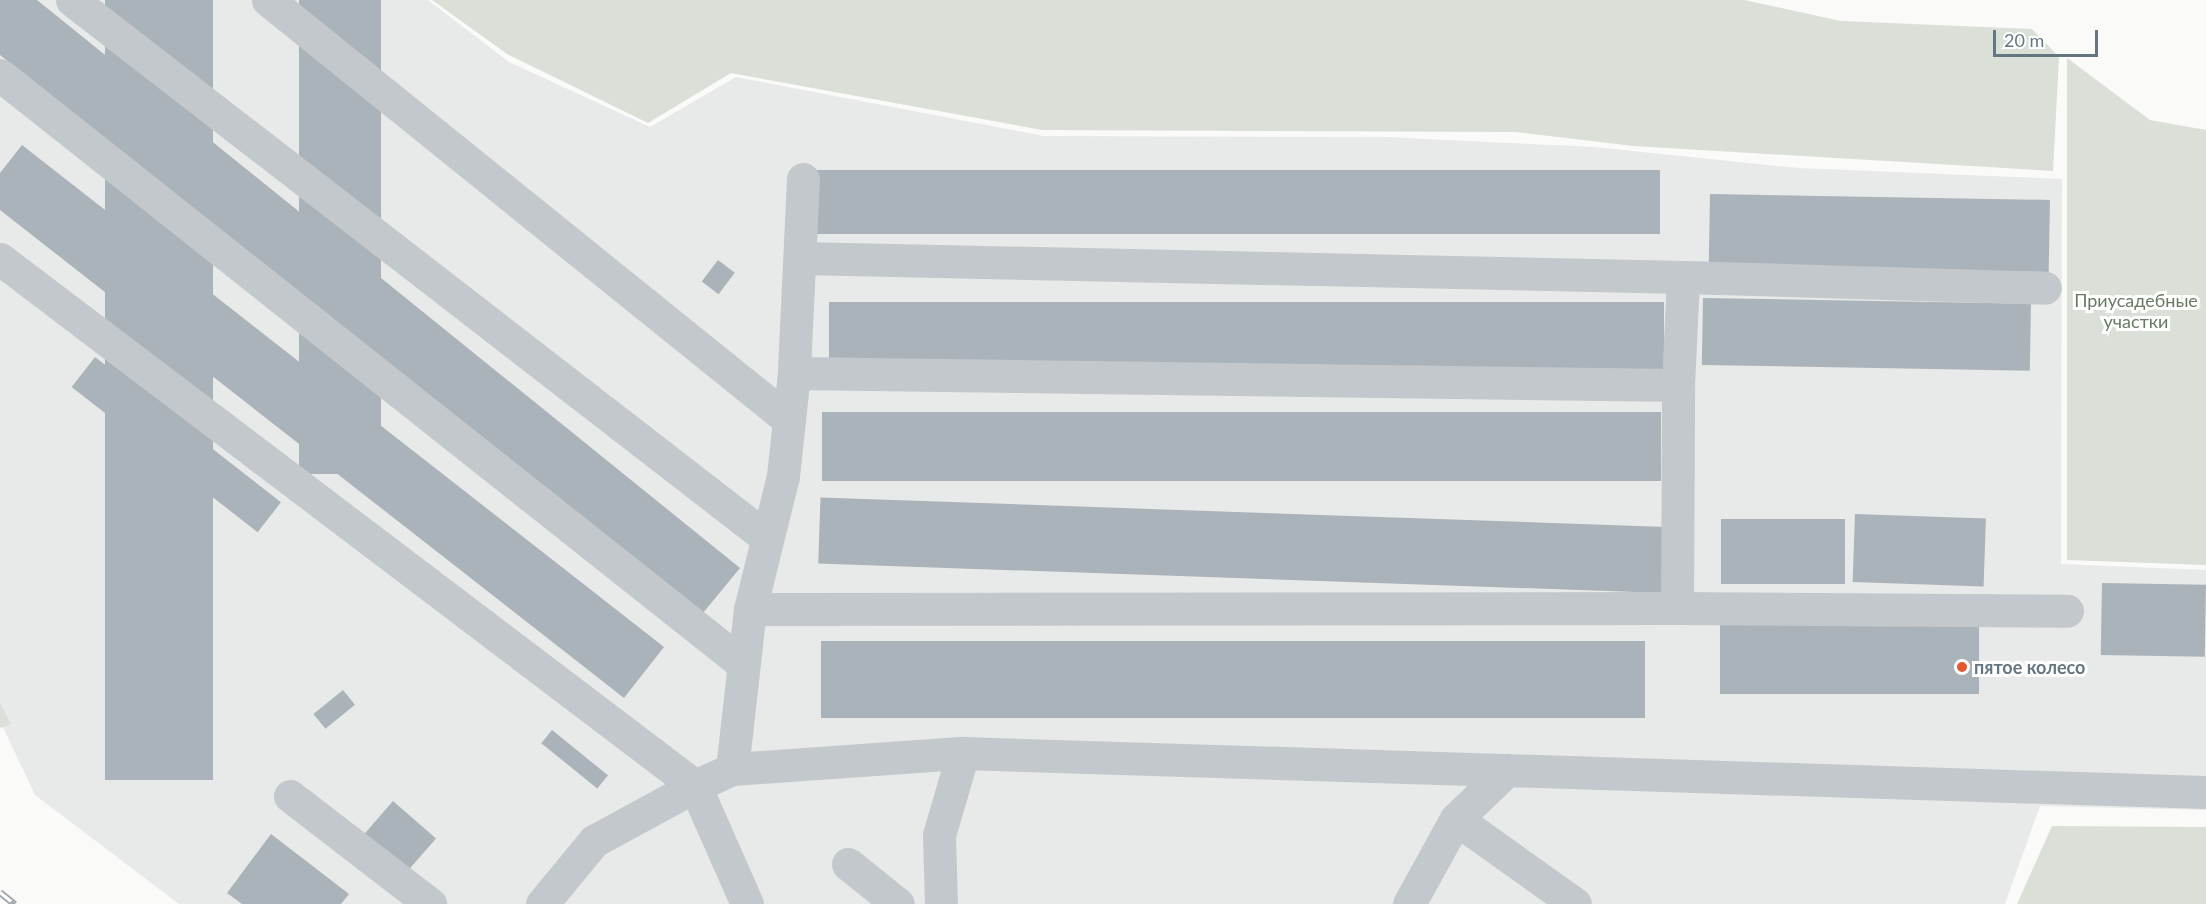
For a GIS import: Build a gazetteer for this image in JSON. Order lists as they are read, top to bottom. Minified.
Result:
{"parks":["Приусадебные участки"],"places":["пятое колесо"],"scale_bar":"20 m"}
